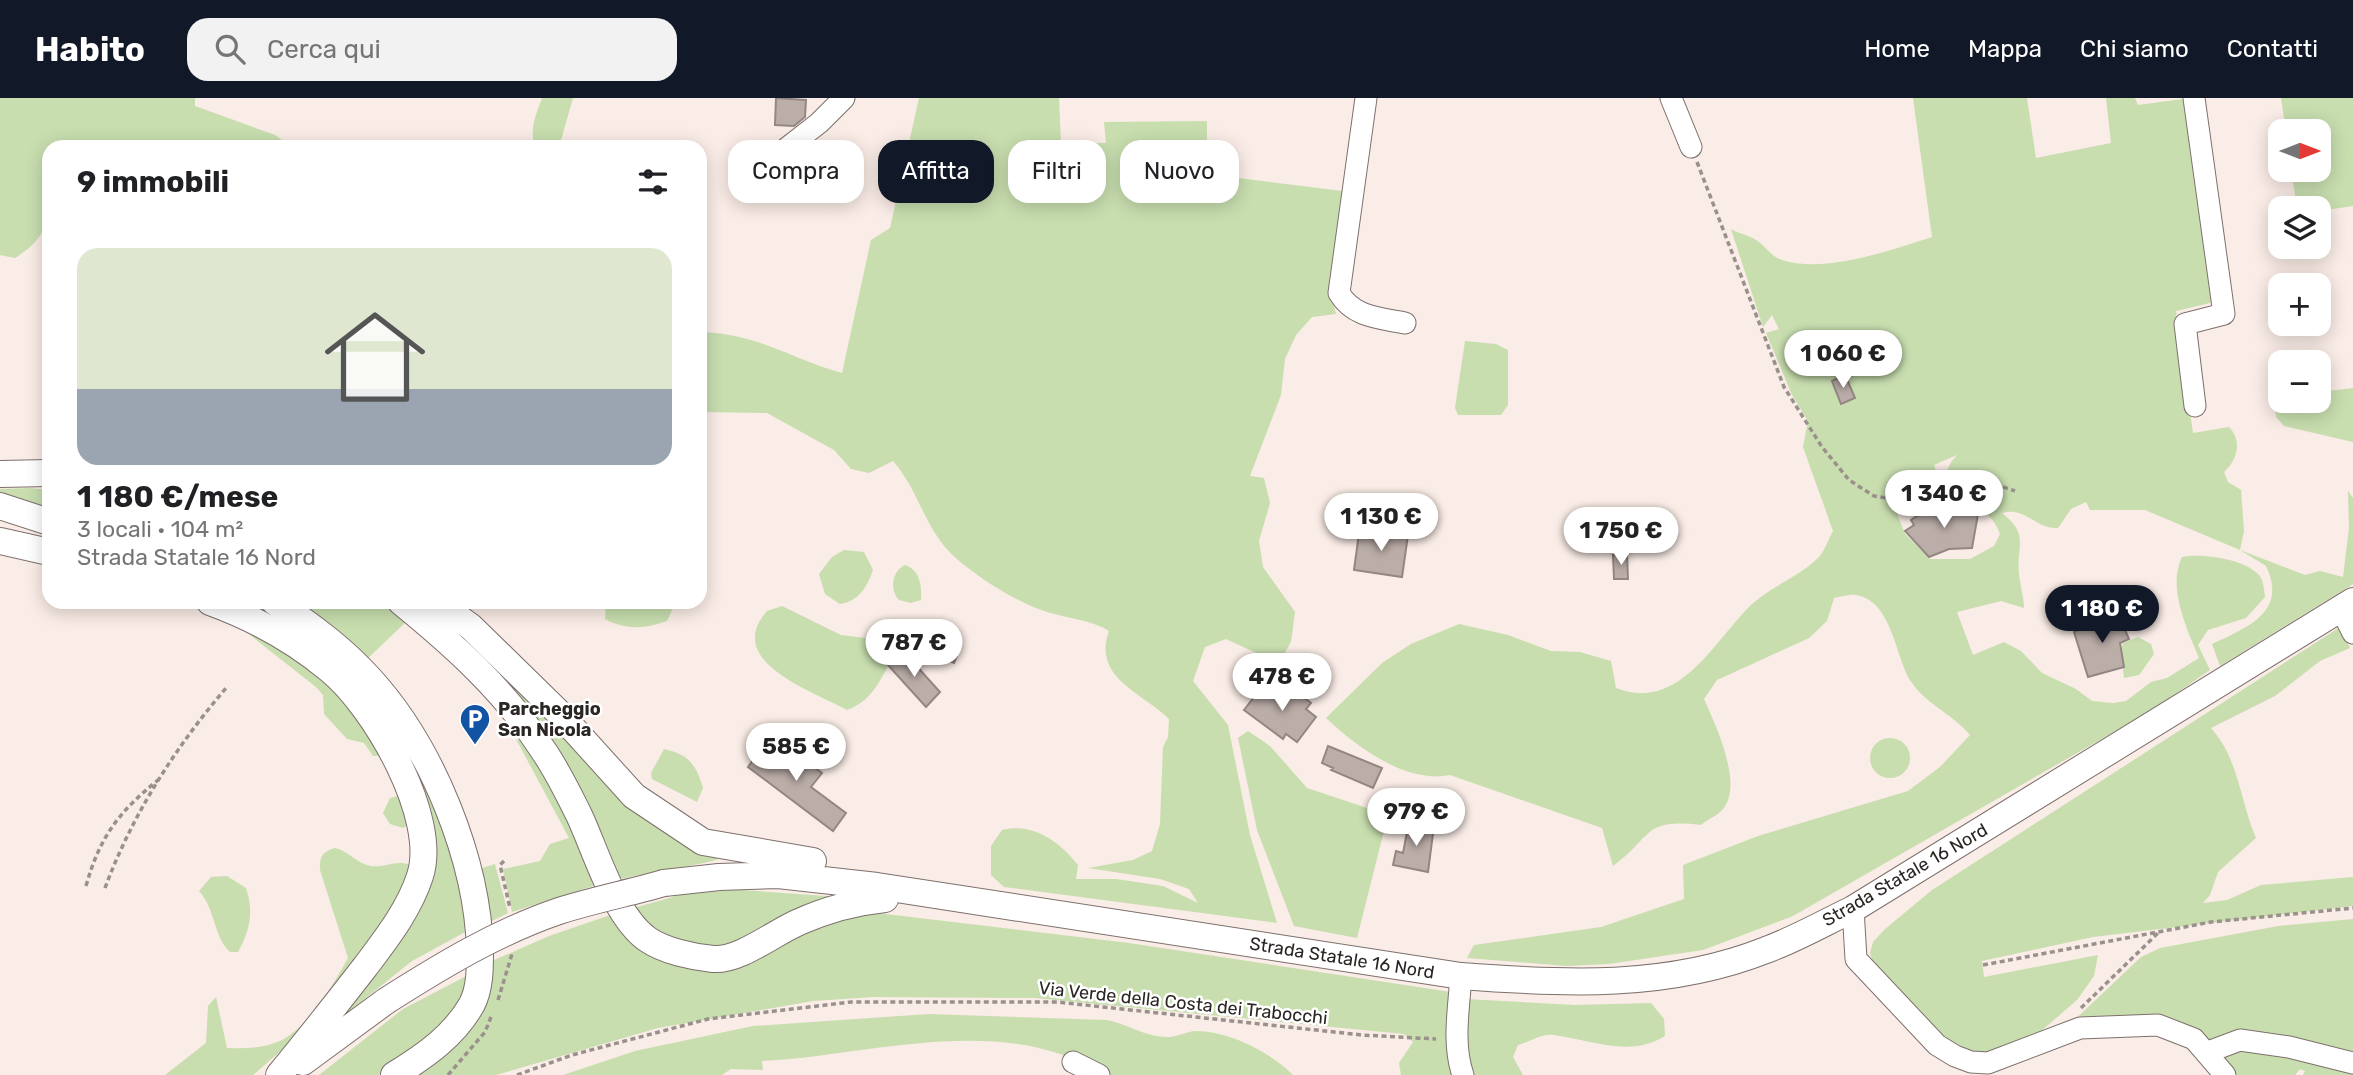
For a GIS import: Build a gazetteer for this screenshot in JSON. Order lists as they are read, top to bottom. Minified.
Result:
{"streets":{"main road":["Strada Statale 16 Nord"],"path":["Via Verde della Costa dei Trabocchi"]},"places":{"parking":["Parcheggio San Nicola"]},"north":"right","page":{"header":"Habito","search":"Cerca qui","nav":["Home","Mappa","Chi siamo","Contatti"],"map_buttons":["+","−"],"chip":["Compra","Affitta","Filtri","Nuovo"],"heading":"9 immobili","list":[{"name":"1 180 €/mese","note":"3 locali · 104 m² · Strada Statale 16 Nord"}],"price":["1 060 €","1 340 €","1 130 €","1 750 €","1 180 €","787 €","478 €","585 €","979 €"]}}
